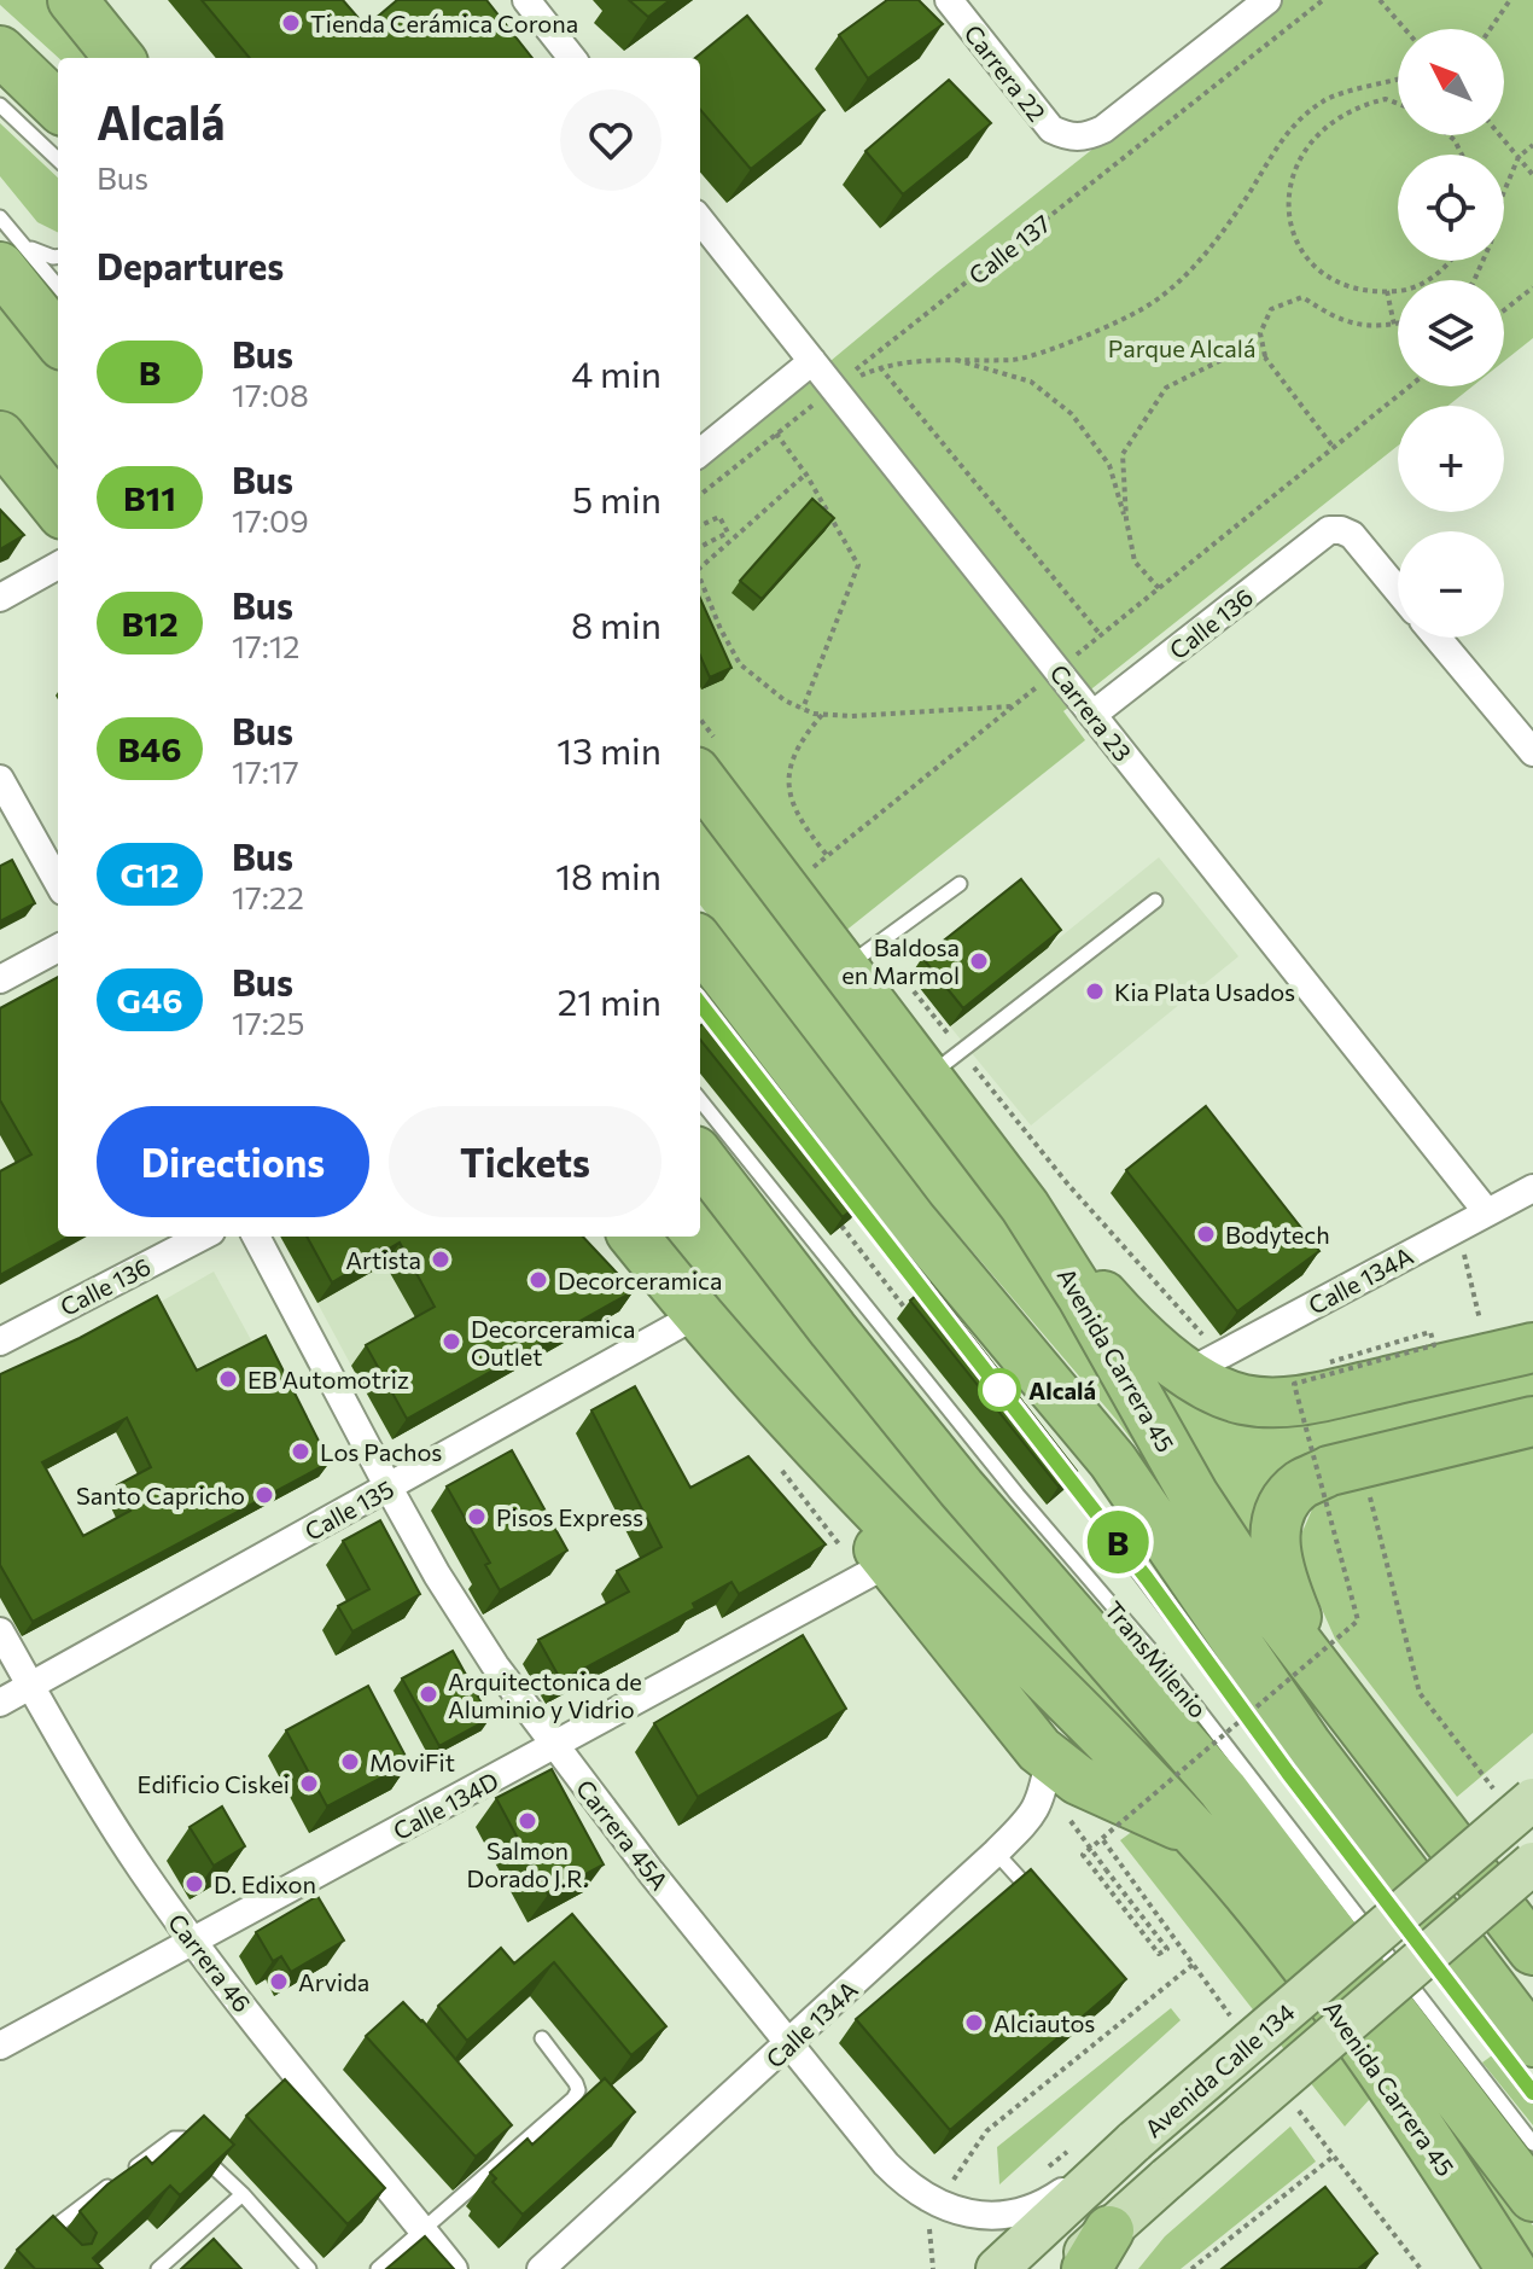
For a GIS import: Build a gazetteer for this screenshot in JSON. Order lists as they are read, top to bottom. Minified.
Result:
{"streets":{"highway":["Avenida Carrera 45"],"main road":["Avenida Calle 134"],"street":["Carrera 22","Calle 136","Carrera 23","Calle 134A","Calle 135","Calle 134D","Carrera 45A","Carrera 46"],"lane":["TransMilenio"],"path":["Calle 137"]},"crossings":[["Calle 137","Carrera 23"],["Calle 136","Carrera 23"],["Carrera 23","Calle 134A"],["Calle 134A","Carrera 45A"],["Avenida Carrera 45","Calle 135"],["Calle 135","Carrera 45A"],["Calle 135","Carrera 46"],["Calle 134D","Carrera 45A"],["Calle 134D","Carrera 46"],["Carrera 45A","Avenida Calle 134"]],"parks":["Parque Alcalá"],"places":["Tienda Cerámica Corona","Baldosa en Marmol","Kia Plata Usados","Bodytech","Artista","Decorceramica","Decorceramica Outlet","EB Automotriz","Alcalá","Los Pachos","Santo Capricho","Pisos Express","Arquitectonica de Aluminio y Vidrio","MoviFit","Edificio Ciskei","Salmon Dorado J.R.","D. Edixon","Arvida","Alciautos"],"lines":["bus line B"],"north":"top left","page":{"on_map":"B","map_buttons":["+","−"],"heading":[["Alcalá","Bus"],"Departures"],"list":[{"mark":"B","name":"Bus","note":"17:08","value":"4 min"},{"mark":"B11","name":"Bus","note":"17:09","value":"5 min"},{"mark":"B12","name":"Bus","note":"17:12","value":"8 min"},{"mark":"B46","name":"Bus","note":"17:17","value":"13 min"},{"mark":"G12","name":"Bus","note":"17:22","value":"18 min"},{"mark":"G46","name":"Bus","note":"17:25","value":"21 min"}],"buttons":["Directions","Tickets"]}}
